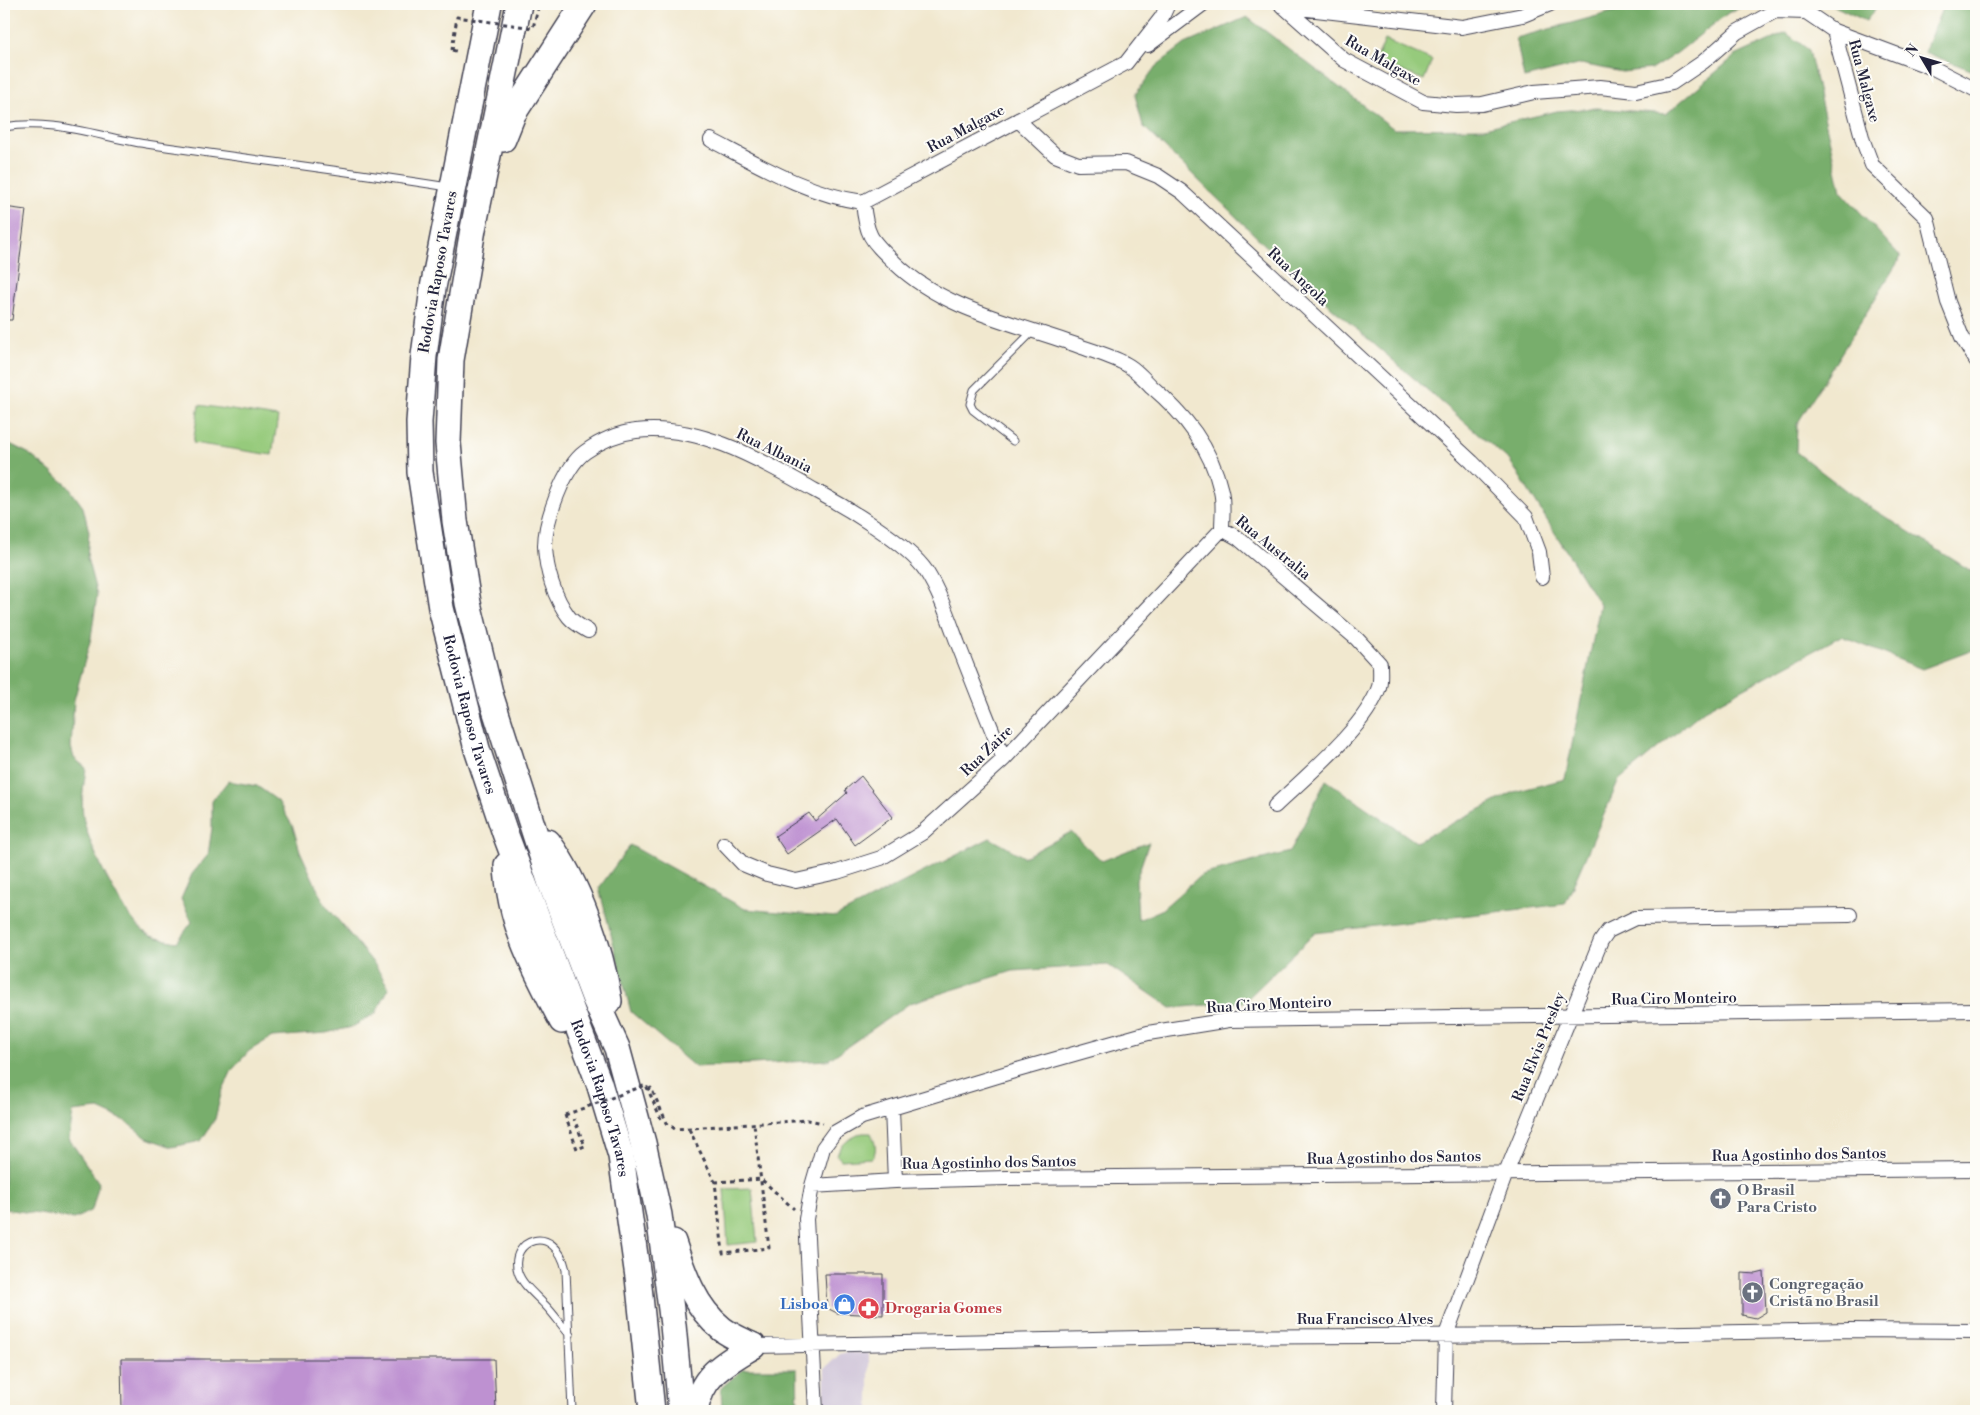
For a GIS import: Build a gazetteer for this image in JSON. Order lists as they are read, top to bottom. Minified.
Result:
{"streets":{"highway":["Rodovia Raposo Tavares"],"street":["Rua Malgaxe","Rua Angola","Rua Albania","Rua Australia","Rua Zaire","Rua Ciro Monteiro","Rua Elvis Presley","Rua Agostinho dos Santos","Rua Francisco Alves"]},"crossings":[["Rua Malgaxe","Rua Angola"],["Rua Malgaxe","Rua Australia"],["Rua Albania","Rua Zaire"],["Rua Australia","Rua Zaire"],["Rua Ciro Monteiro","Rua Elvis Presley"],["Rua Ciro Monteiro","Rua Agostinho dos Santos"],["Rua Ciro Monteiro","Rua Francisco Alves"],["Rua Elvis Presley","Rua Agostinho dos Santos"],["Rua Elvis Presley","Rua Francisco Alves"]],"places":{"church":["O Brasil Para Cristo","Congregação Cristã no Brasil"],"shop":["Lisboa"],"pharmacy":["Drogaria Gomes"]},"north":"top left"}
